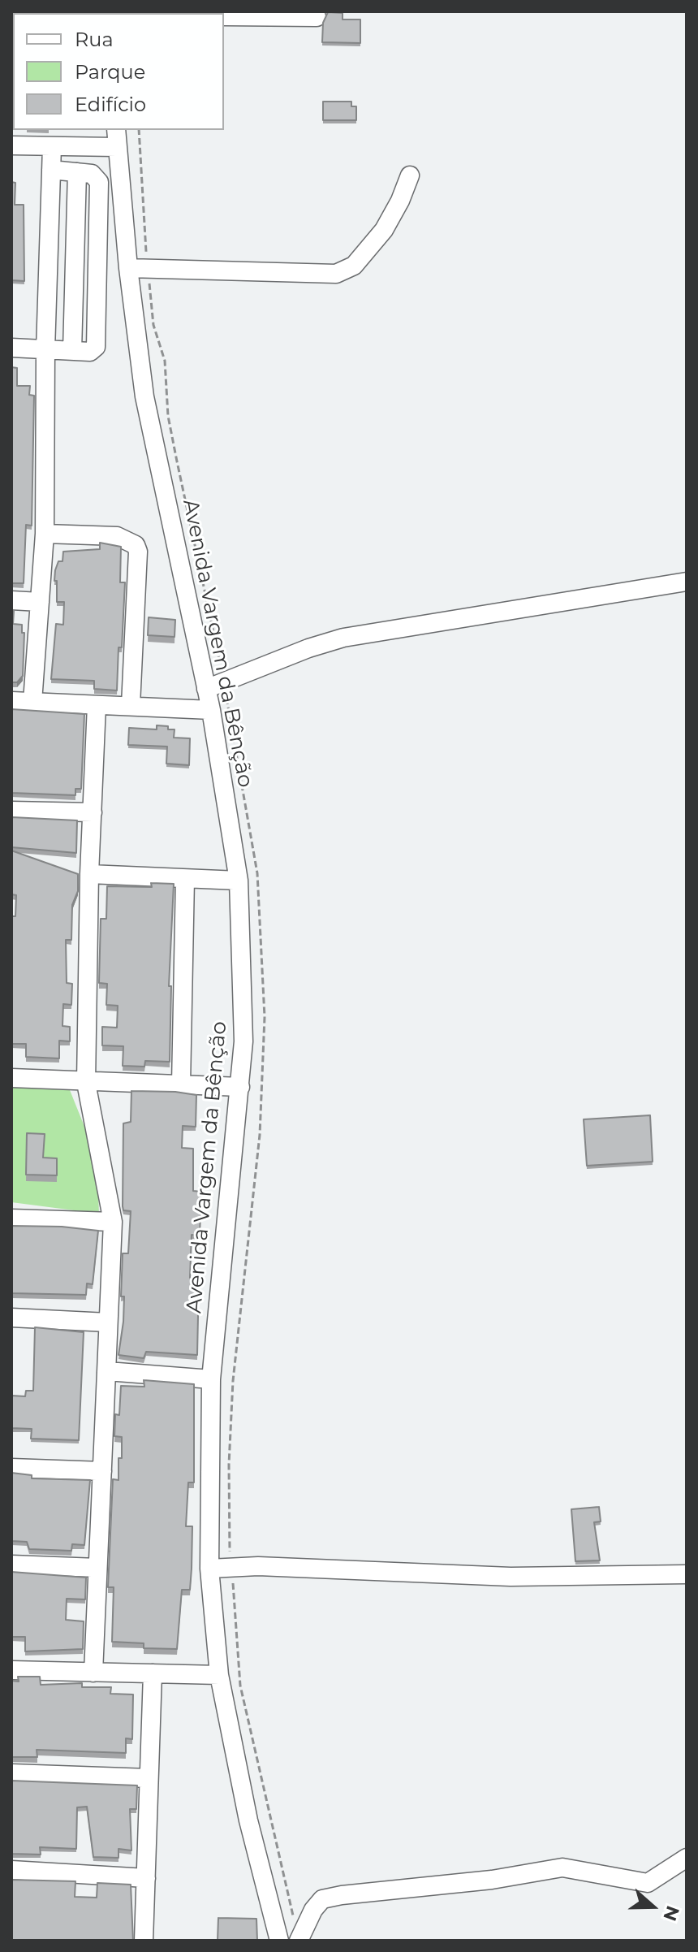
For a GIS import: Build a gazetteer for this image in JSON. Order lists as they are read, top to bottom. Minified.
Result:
{"streets":{"street":["Avenida Vargem da Bênção"]},"legend":["Rua","Parque","Edifício"],"north":"right"}
